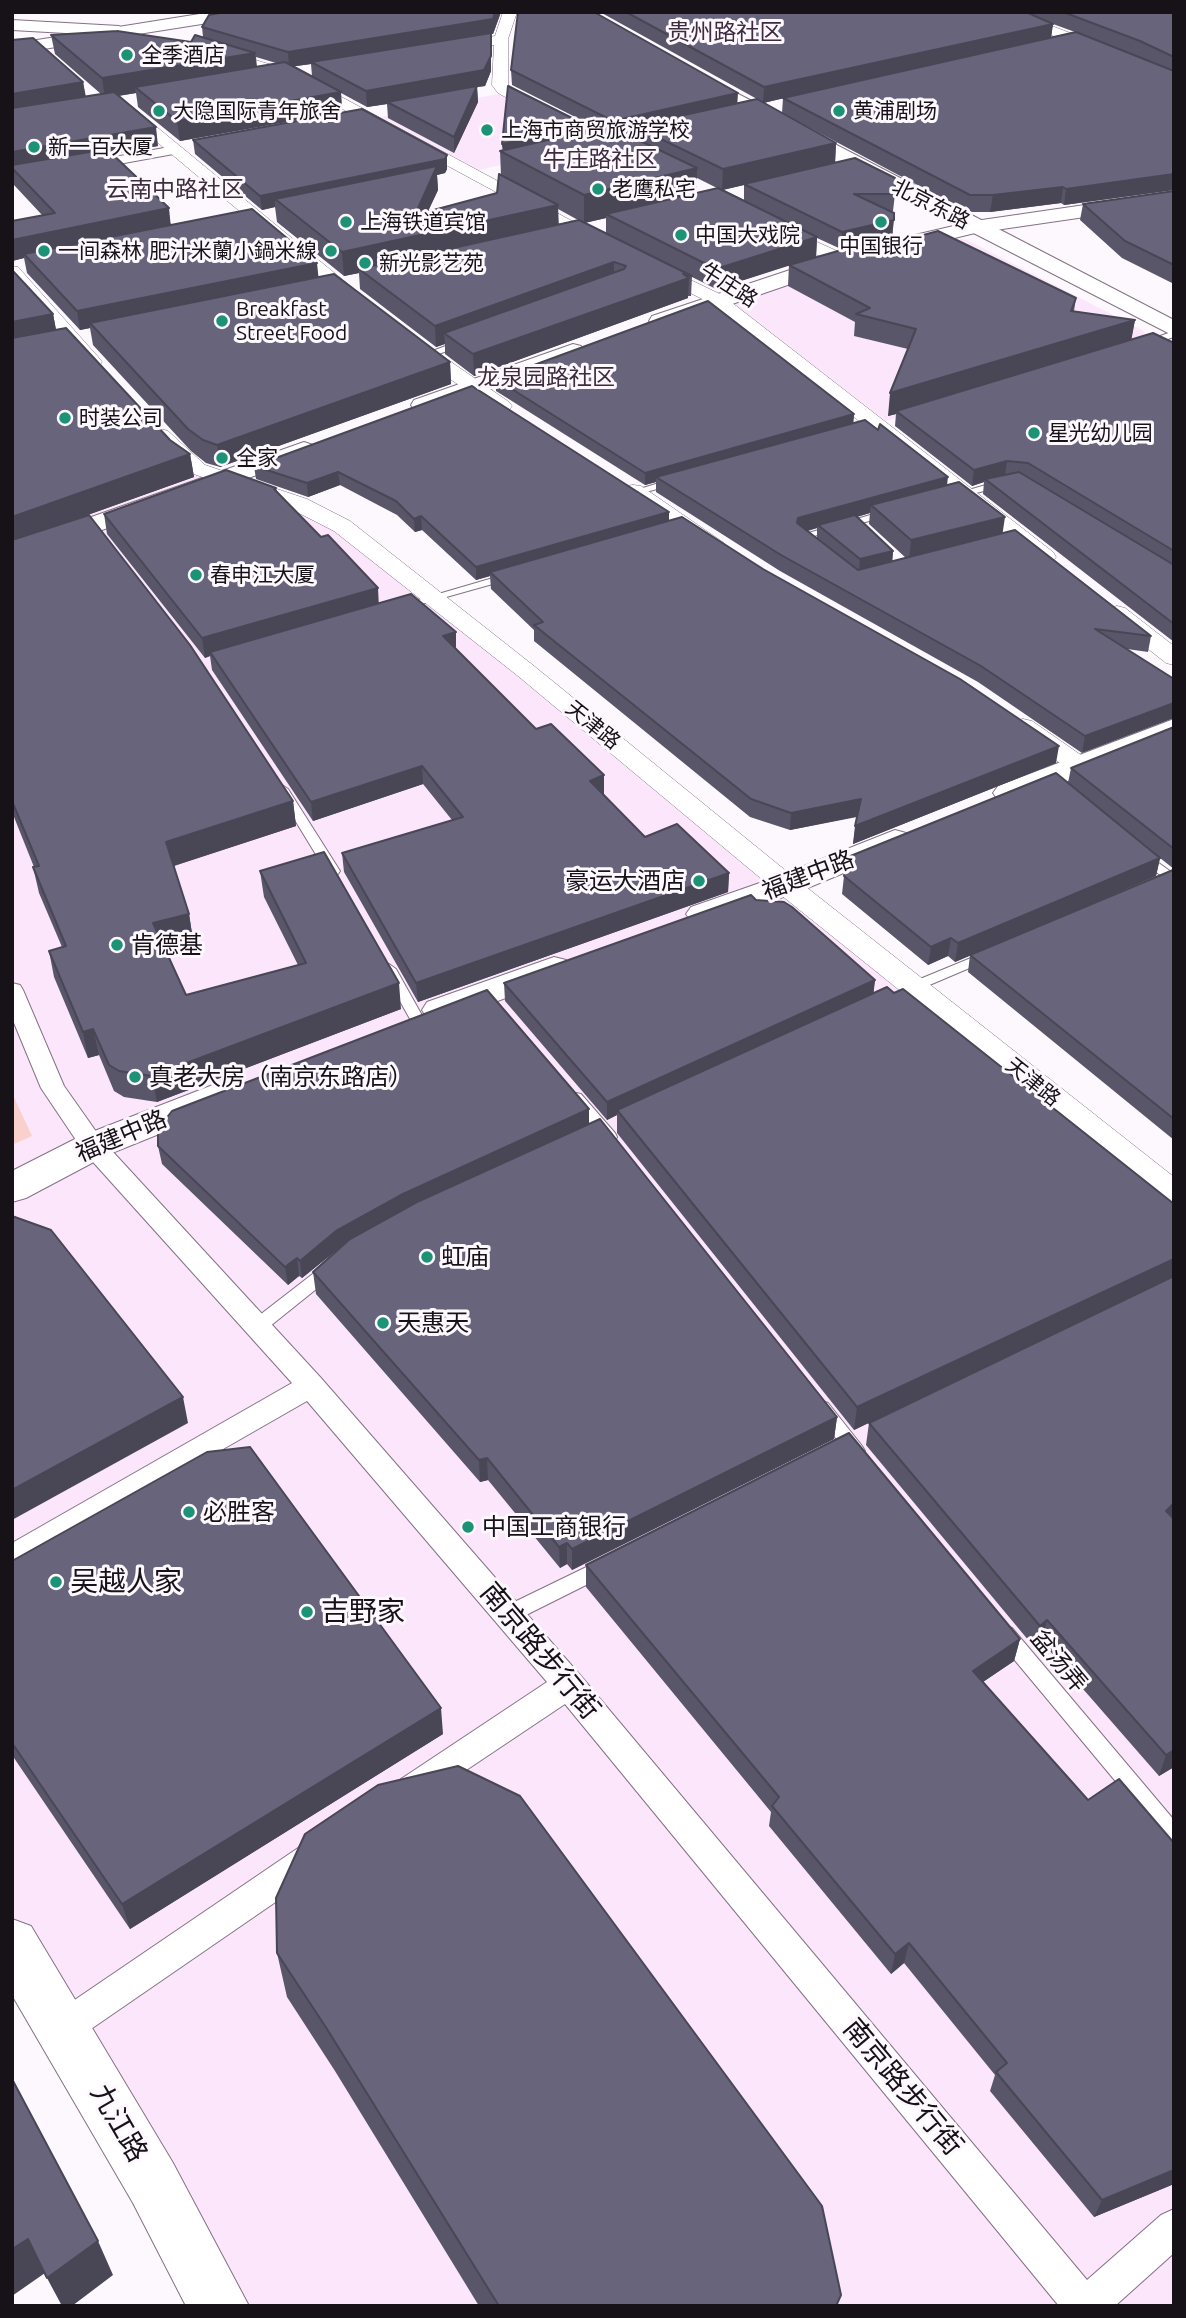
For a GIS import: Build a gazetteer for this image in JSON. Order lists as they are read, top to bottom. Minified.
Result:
{"streets":{"street":["北京东路","牛庄路","天津路","福建中路","南京路步行街","九江路"],"lane":["盆汤弄"]},"crossings":[["天津路","福建中路"],["福建中路","南京路步行街"]],"districts":["贵州路社区","牛庄路社区","云南中路社区","龙泉园路社区"],"places":["全季酒店","大隐国际青年旅舍","黄浦剧场","上海市商贸旅游学校","新一百大厦","老鹰私宅","上海铁道宾馆","中国银行","中国大戏院","一间森林","肥汁米蘭小鍋米線","新光影艺苑","Breakfast Street Food","时装公司","星光幼儿园","全家","春申江大厦","豪运大酒店","肯德基","真老大房（南京东路店）","虹庙","天惠天","必胜客","中国工商银行","吴越人家","吉野家"]}
